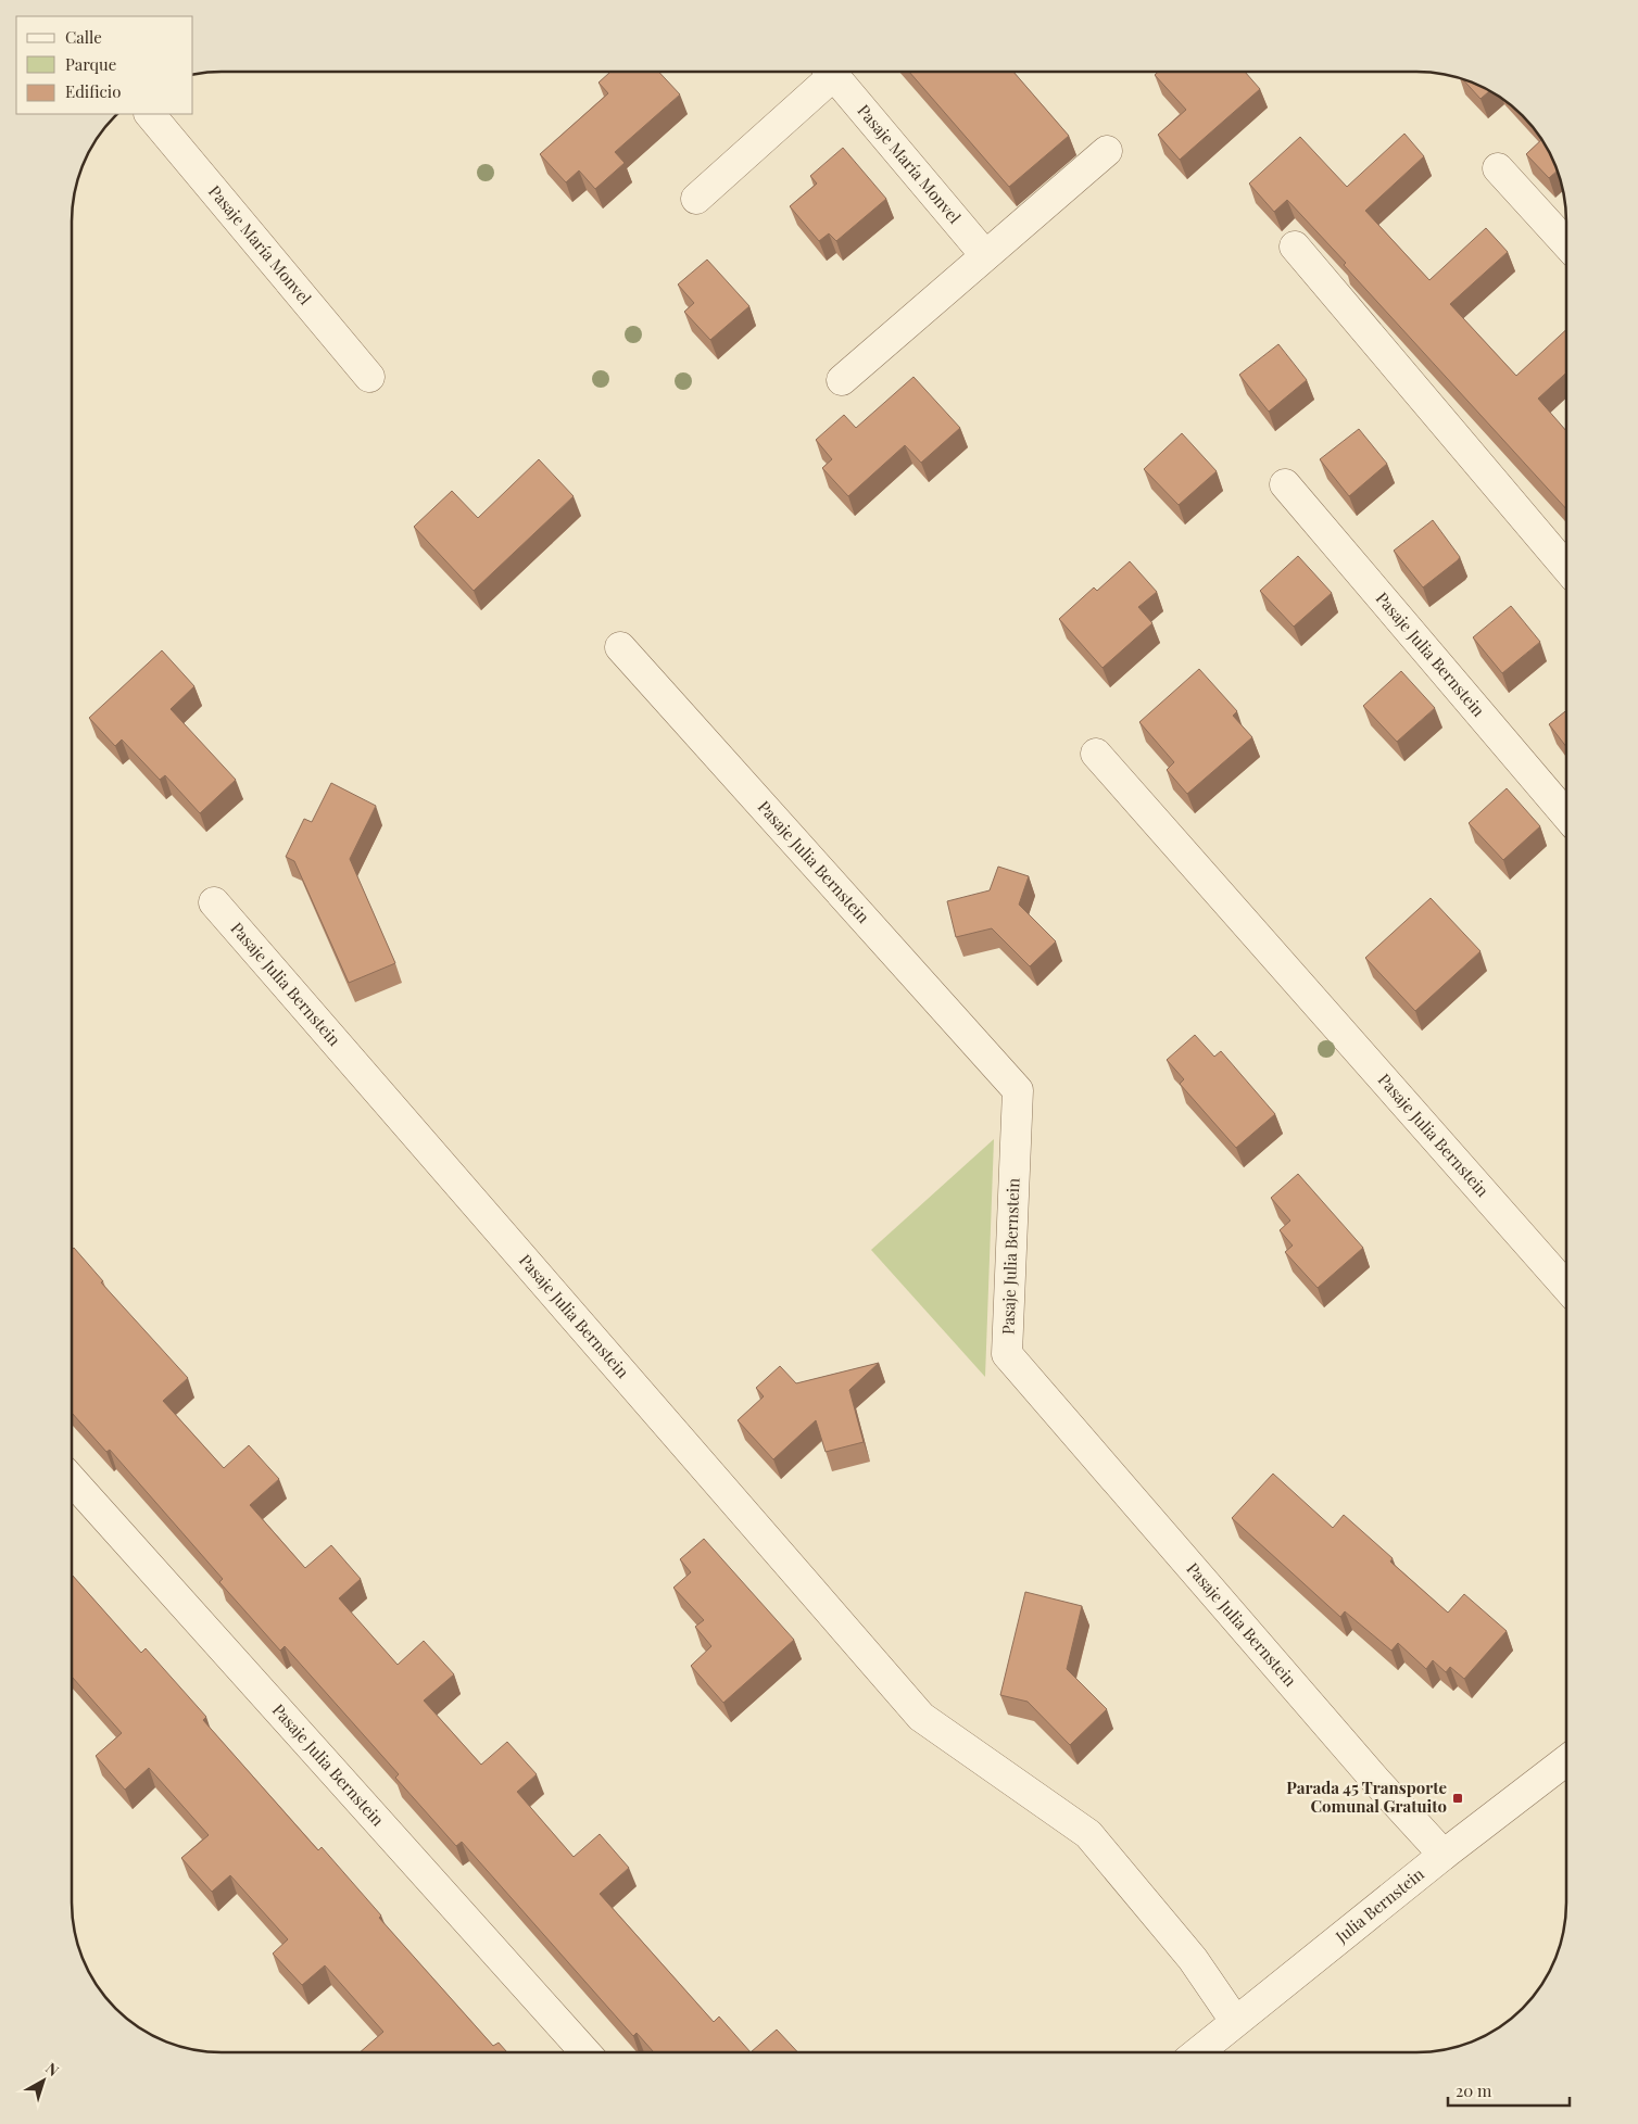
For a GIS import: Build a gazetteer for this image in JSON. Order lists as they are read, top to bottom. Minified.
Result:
{"streets":{"street":["Pasaje María Monvel","Pasaje Julia Bernstein","Julia Bernstein"]},"crossings":[["Pasaje Julia Bernstein","Julia Bernstein"]],"places":{"transit":["Parada 45 Transporte Comunal Gratuito"]},"legend":["Calle","Parque","Edificio"],"scale_bar":"20 m","north":"top right"}
